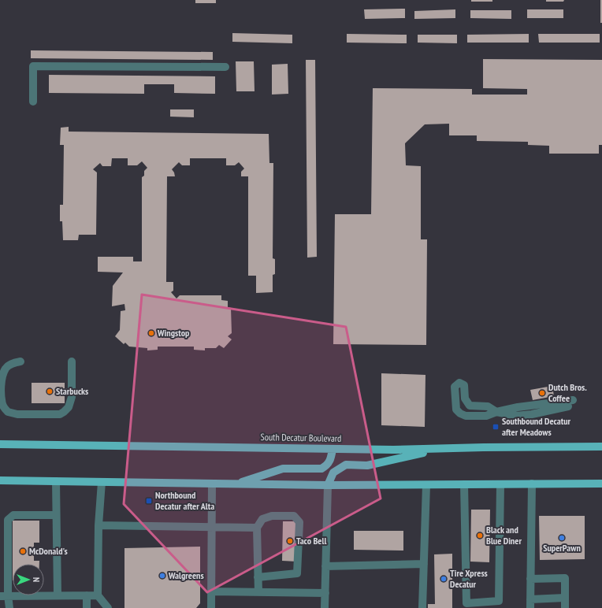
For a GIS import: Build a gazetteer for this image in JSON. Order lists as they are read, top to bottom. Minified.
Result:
{"streets":{"main road":["South Decatur Boulevard"]},"places":{"other":["Wingstop","Starbucks","Dutch Bros. Coffee","Black and Blue Diner","SuperPawn","Taco Bell","McDonald's","Walgreens","Tire Xpress Decatur"],"transit":["Southbound Decatur after Meadows","Northbound Decatur after Alta"]},"north":"right"}
